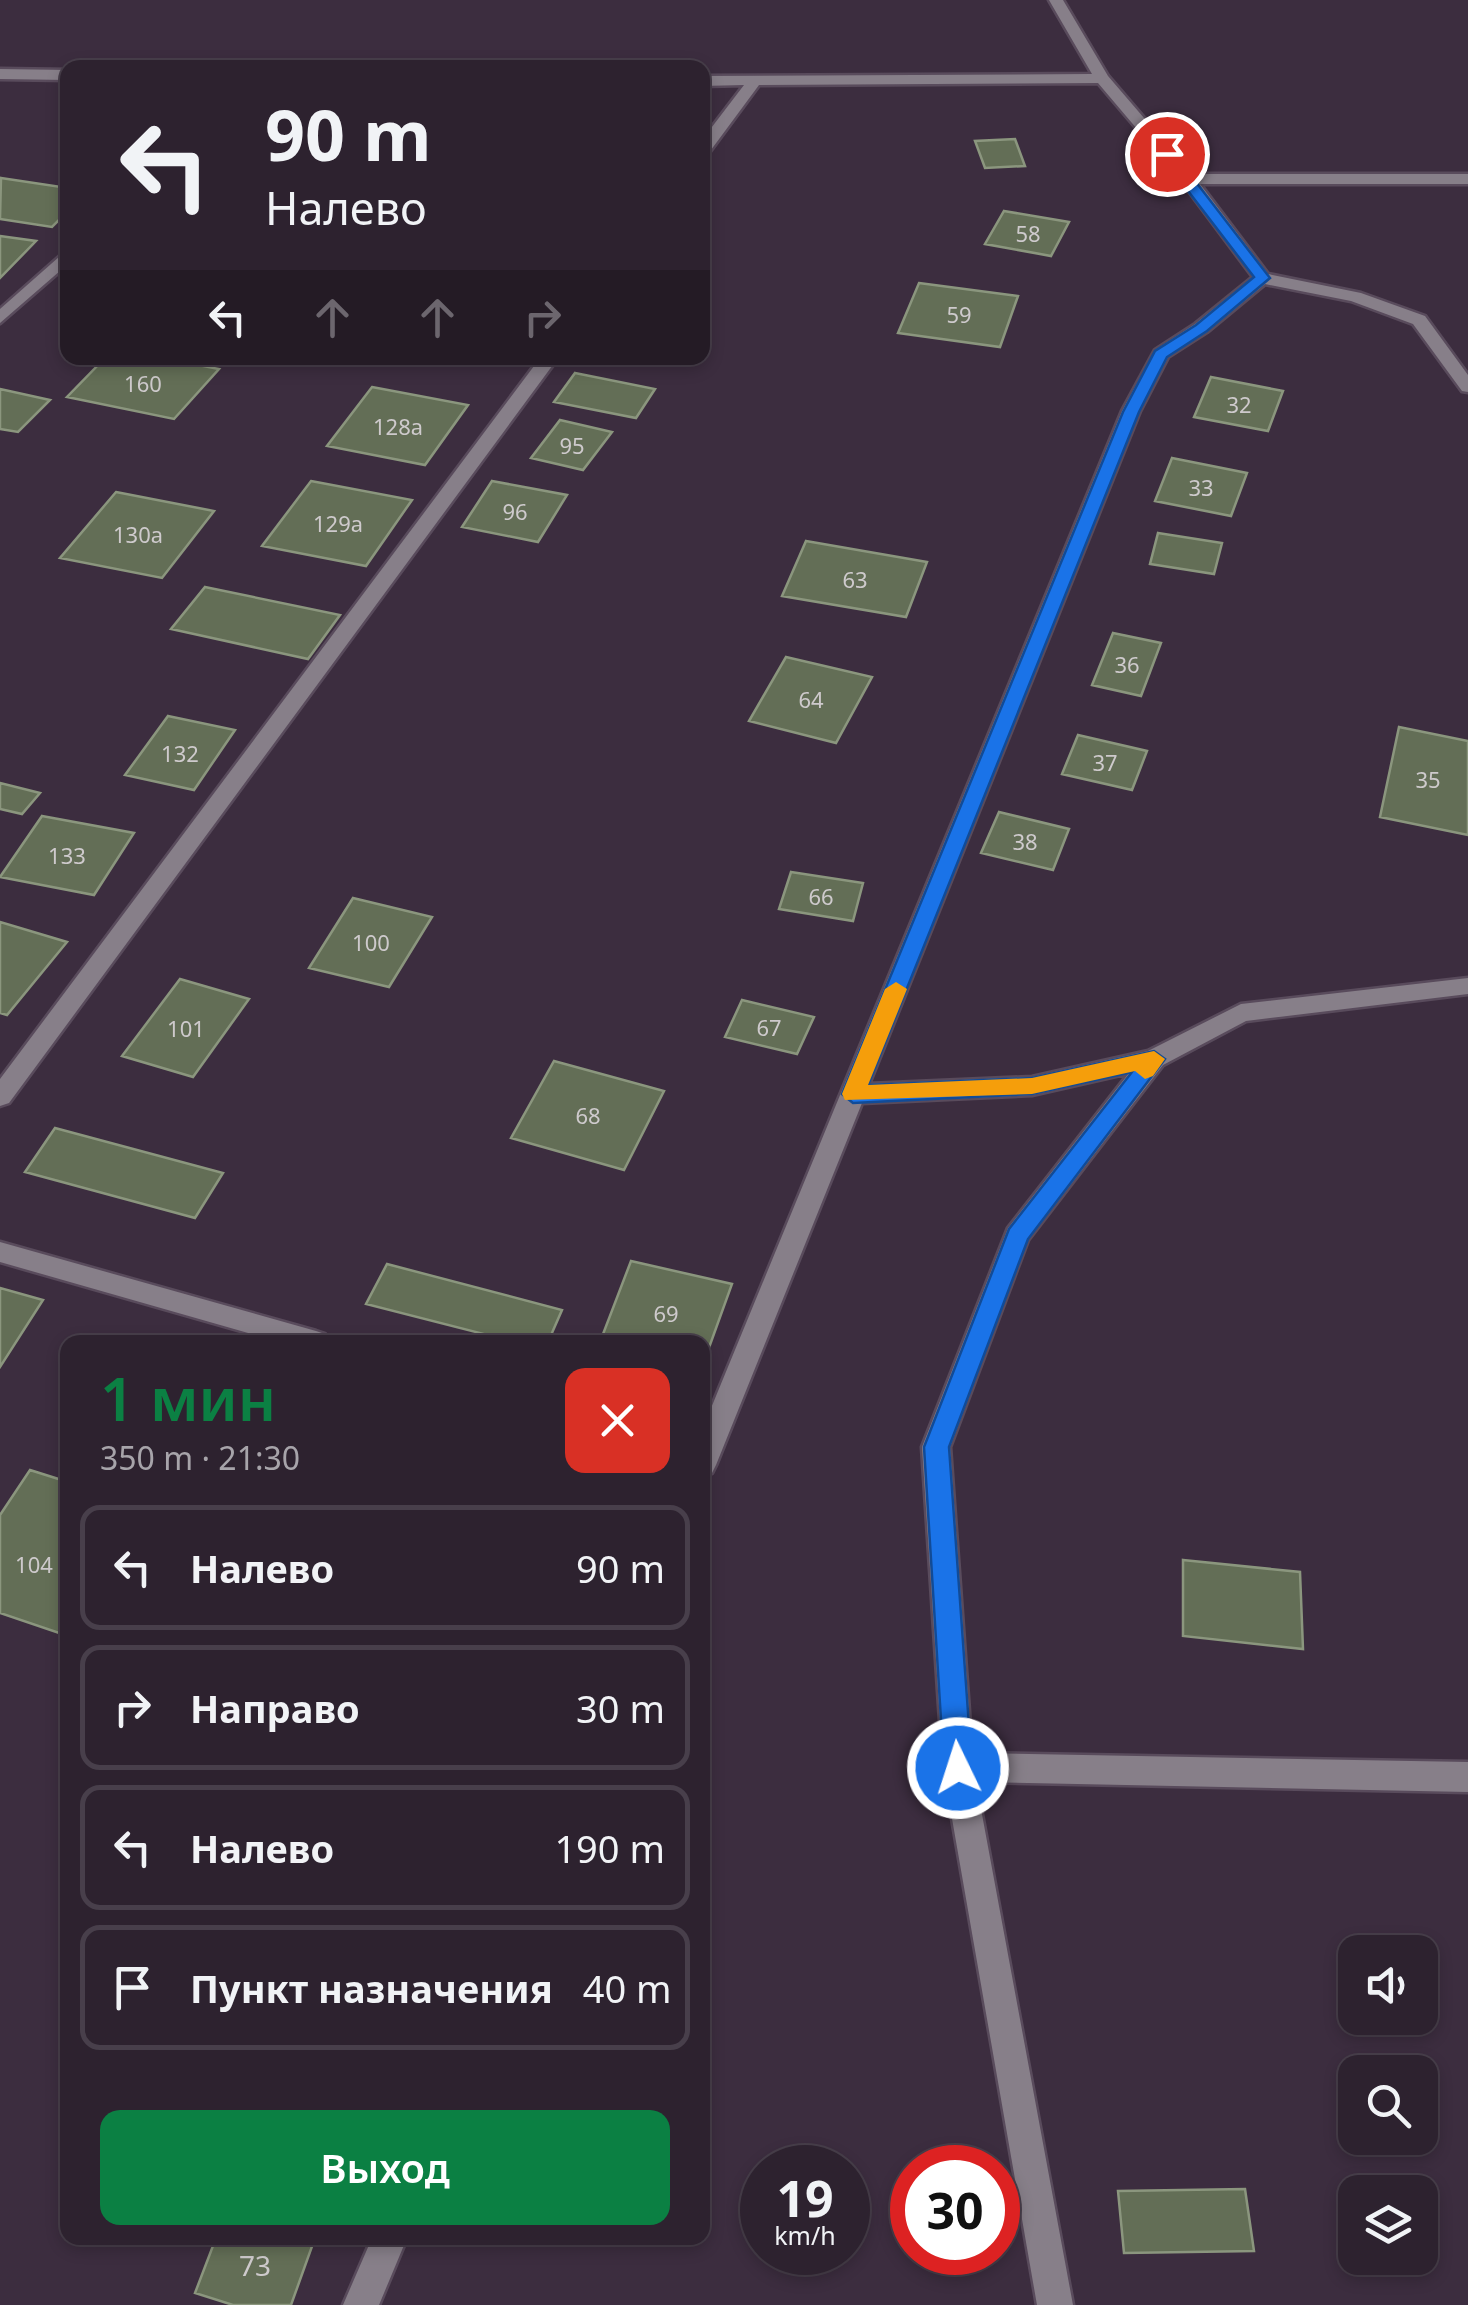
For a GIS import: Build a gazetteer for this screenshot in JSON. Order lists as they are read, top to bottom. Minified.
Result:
{"house_numbers":["58","59","160","32","128а","95","33","96","129а","130а","63","36","64","132","37","35","38","133","66","100","67","101","68","69","104","73"],"page":{"turn":["90 m","Налево"],"heading":["1 мин","350 m · 21:30"],"list":[{"name":"Налево","value":"90 m"},{"name":"Направо","value":"30 m"},{"name":"Налево","value":"190 m"},{"name":"Пункт назначения","value":"40 m"}],"buttons":"Выход","speed":"19 km/h","limit":"30"}}
